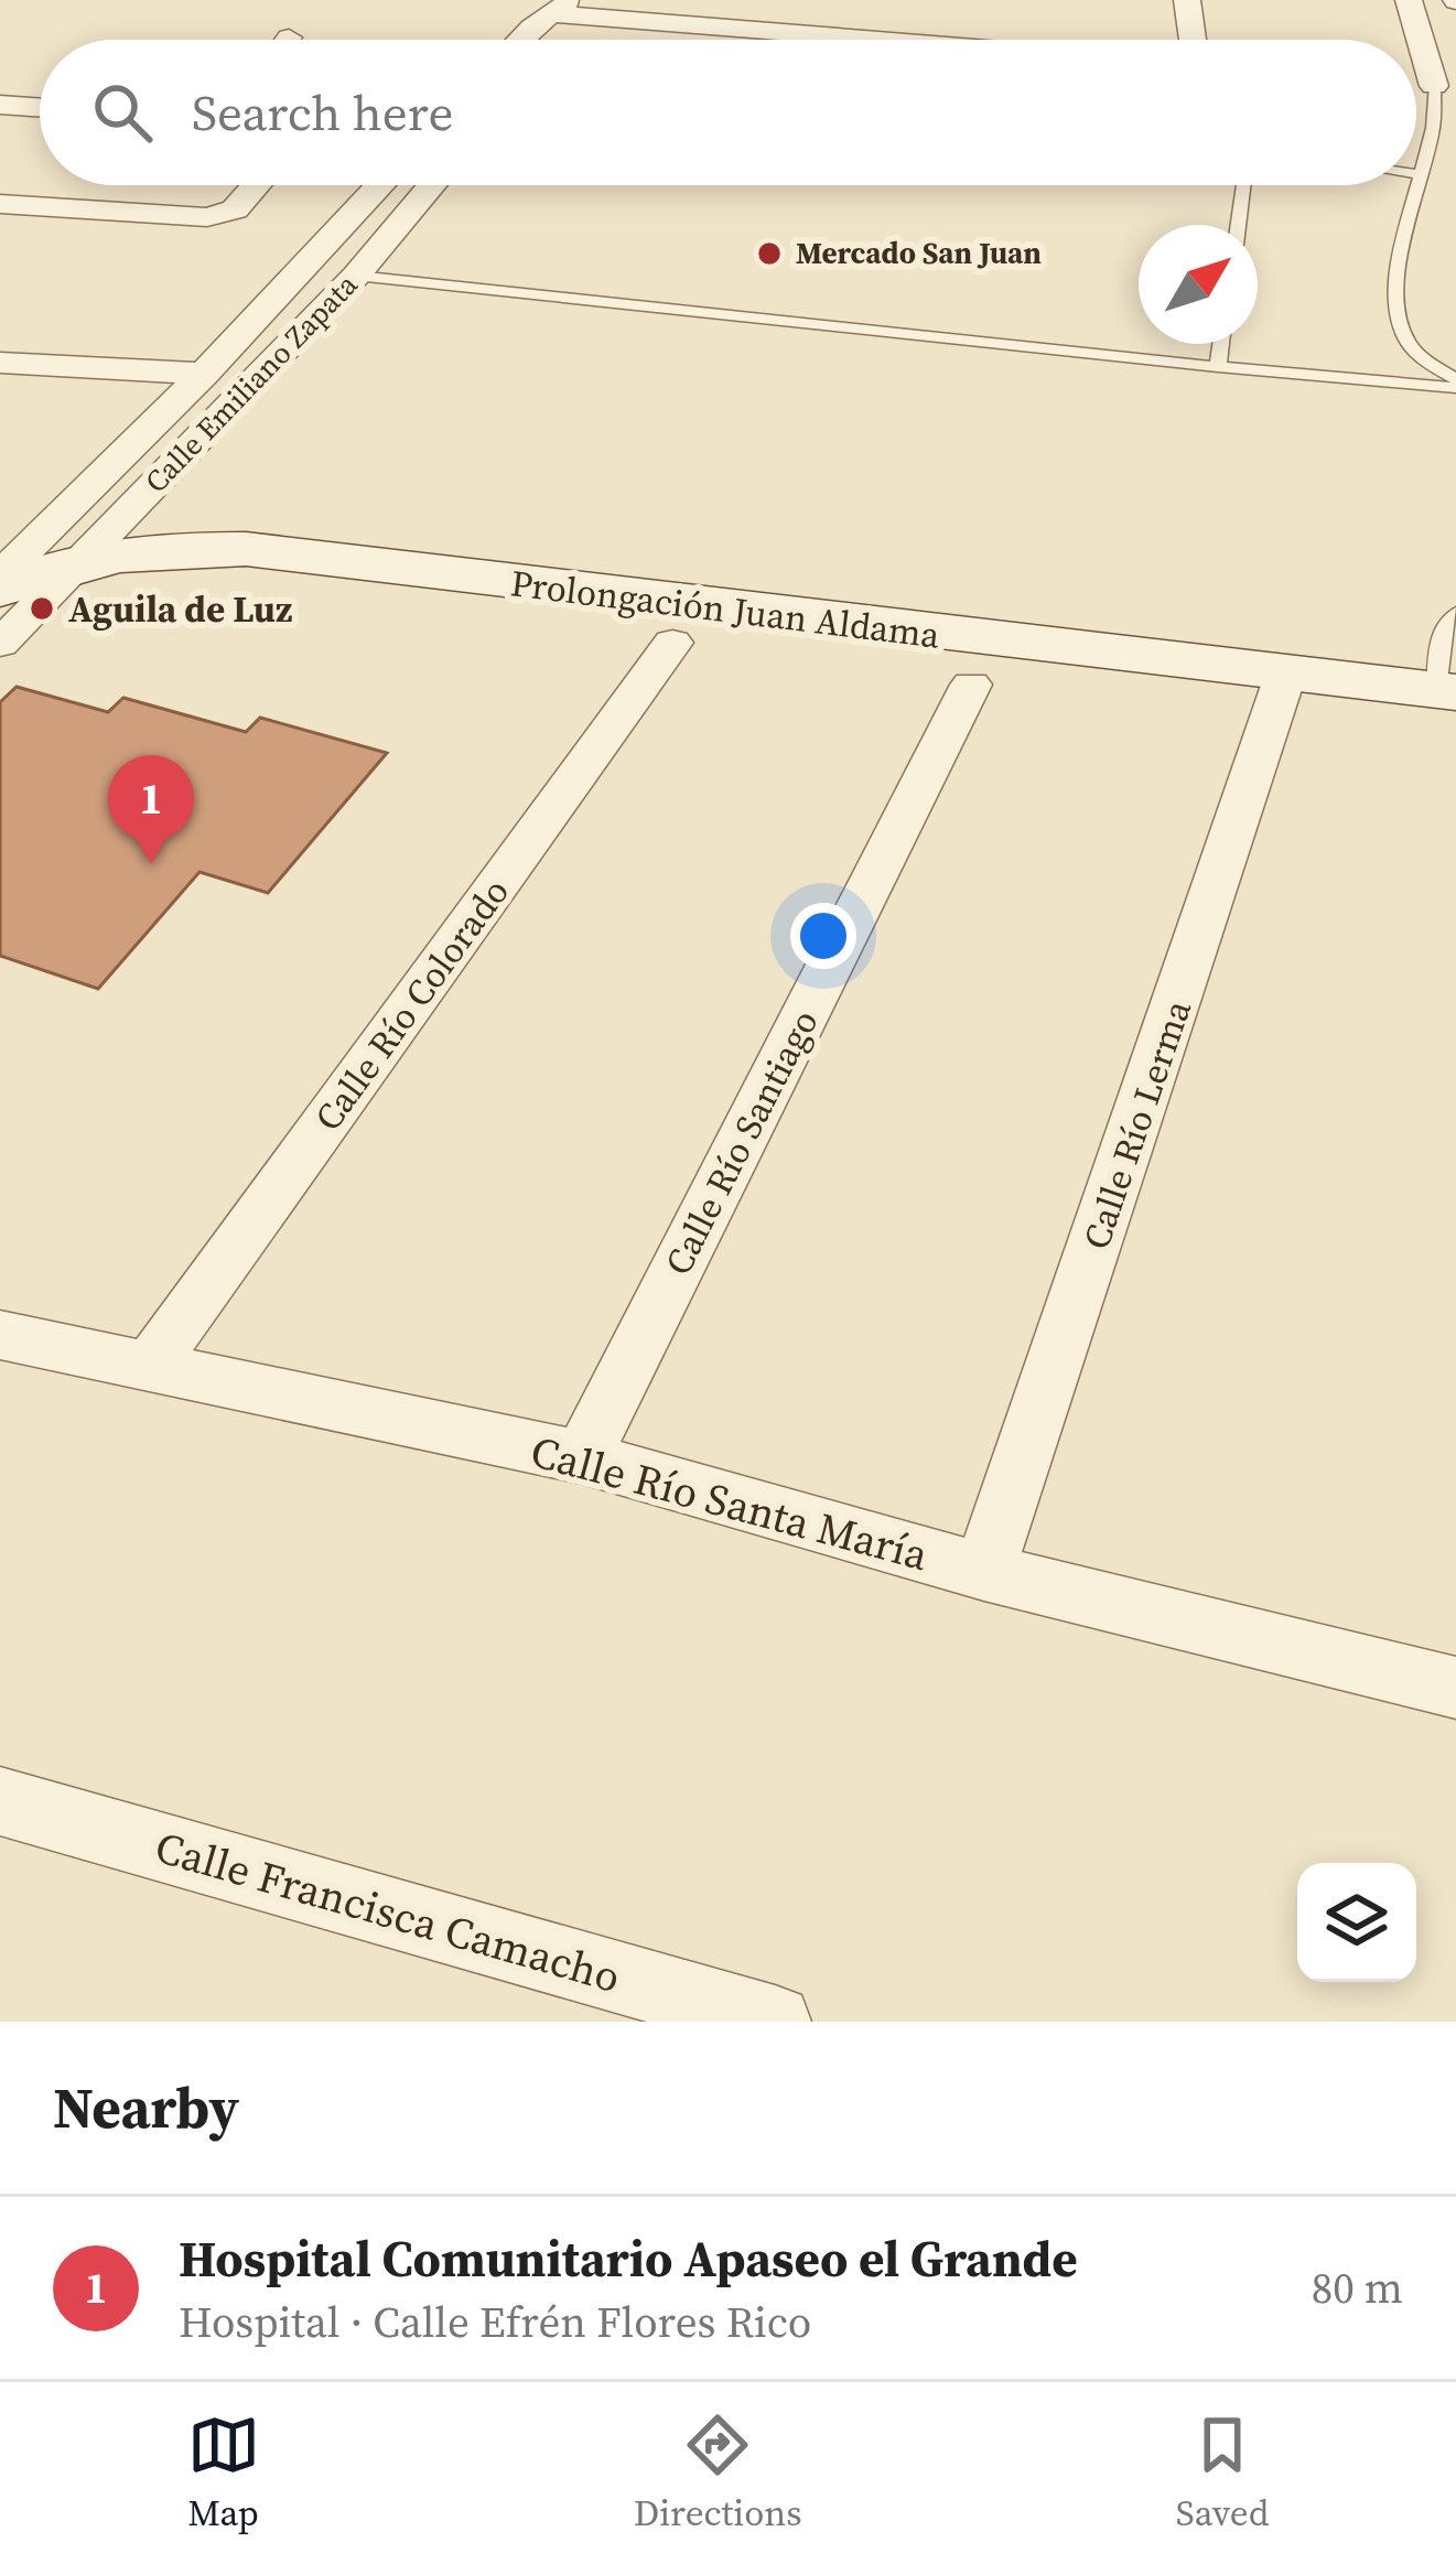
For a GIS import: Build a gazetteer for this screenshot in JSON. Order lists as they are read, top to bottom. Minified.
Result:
{"streets":{"street":["Calle Emiliano Zapata","Prolongación Juan Aldama","Calle Río Colorado","Calle Río Lerma","Calle Río Santiago","Calle Río Santa María","Calle Francisca Camacho"]},"crossings":[["Calle Emiliano Zapata","Prolongación Juan Aldama"],["Prolongación Juan Aldama","Calle Río Colorado"],["Prolongación Juan Aldama","Calle Río Lerma"],["Prolongación Juan Aldama","Calle Río Santiago"],["Calle Río Colorado","Calle Río Santa María"],["Calle Río Lerma","Calle Río Santa María"],["Calle Río Santiago","Calle Río Santa María"]],"places":["Mercado San Juan","Aguila de Luz"],"north":"top right","page":{"search":"Search here","pins":"1","heading":"Nearby","list":[{"mark":"1","name":"Hospital Comunitario Apaseo el Grande","note":"Hospital · Calle Efrén Flores Rico","value":"80 m"}],"nav":["Map","Directions","Saved"]}}
